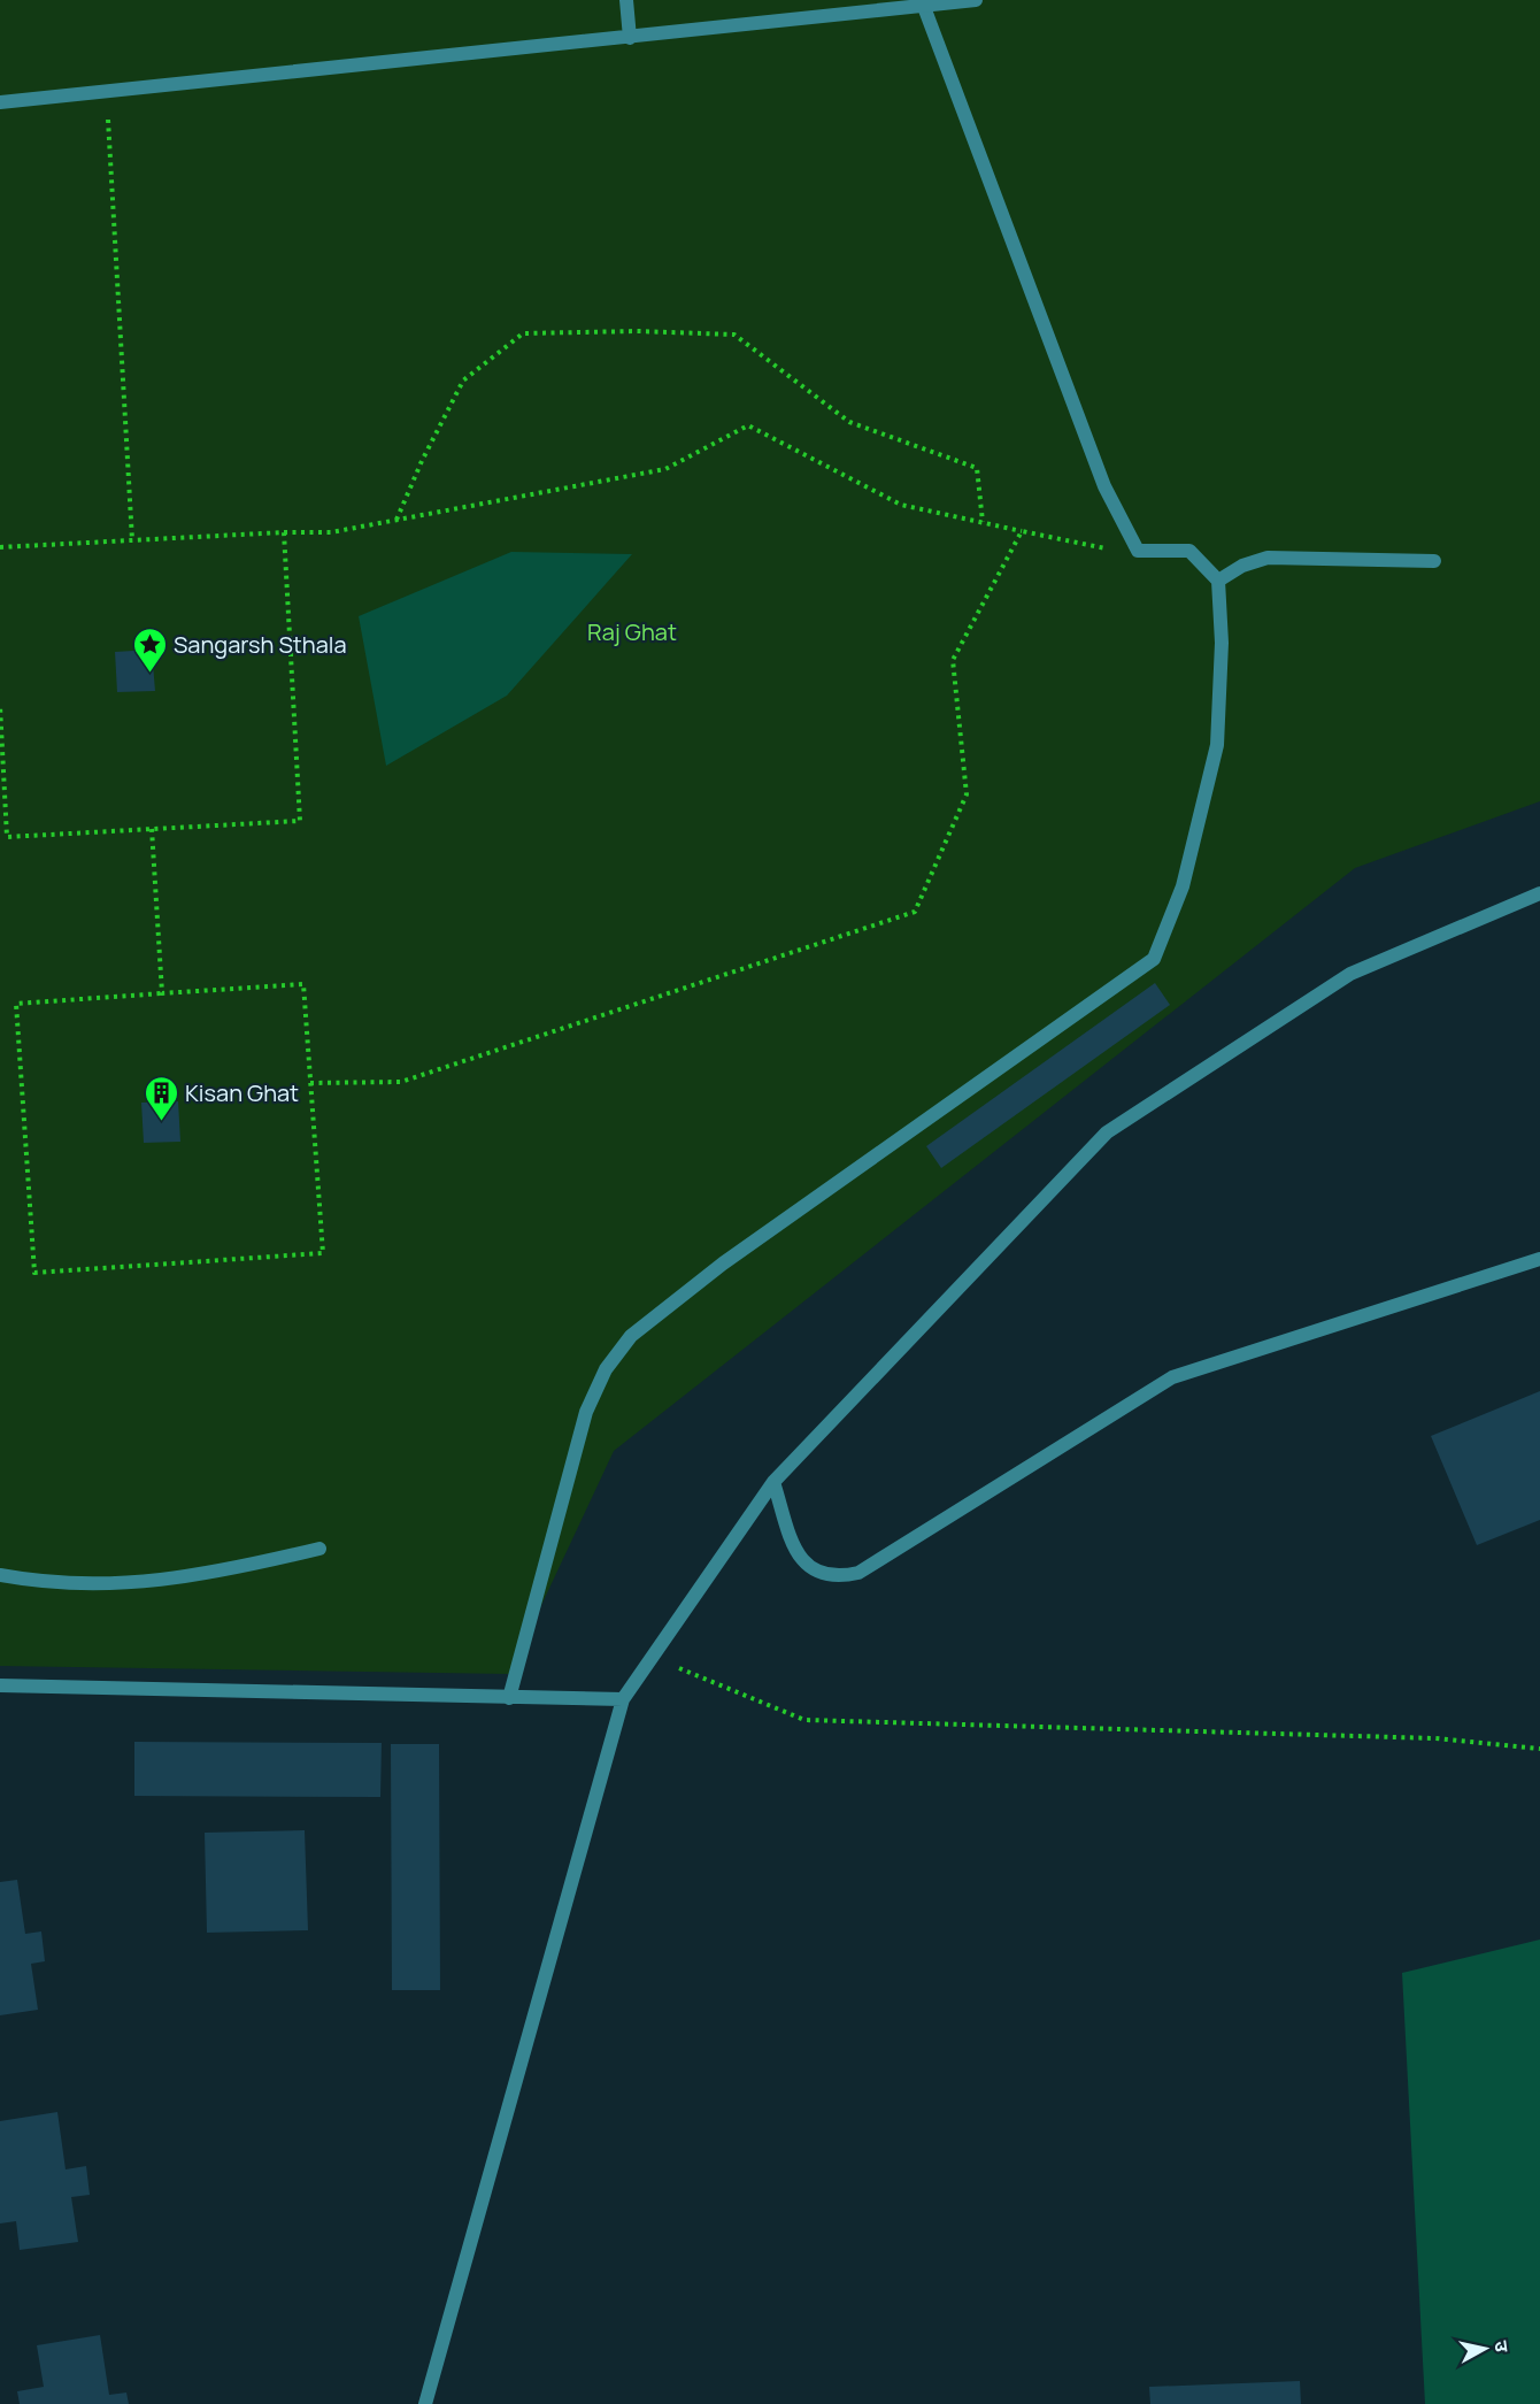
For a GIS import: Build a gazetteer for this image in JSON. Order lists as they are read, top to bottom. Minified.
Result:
{"parks":["Raj Ghat"],"places":{"place":["Sangarsh Sthala"],"building":["Kisan Ghat"]},"north":"right"}
